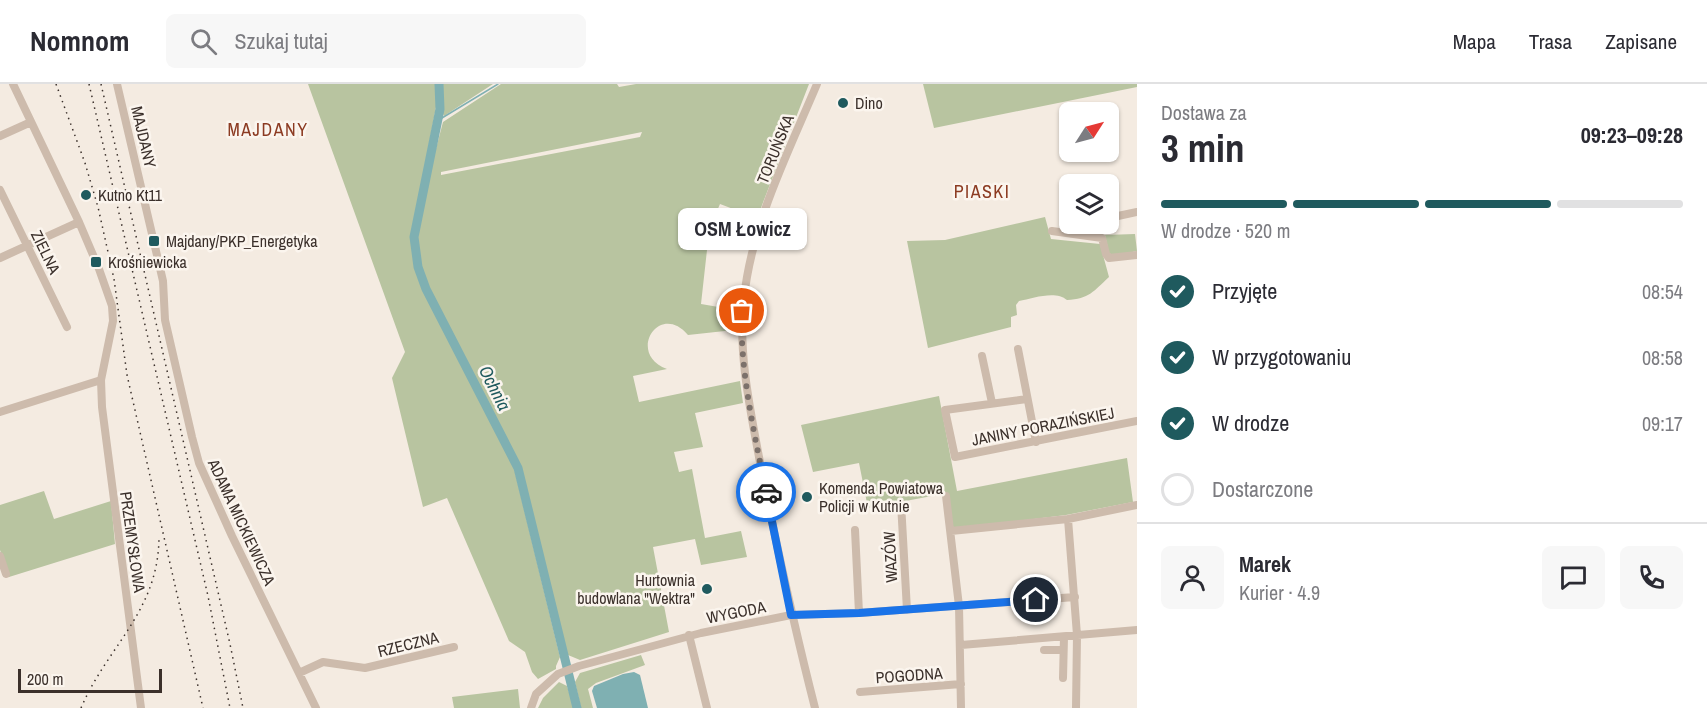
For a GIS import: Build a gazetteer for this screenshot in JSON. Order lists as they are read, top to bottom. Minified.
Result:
{"streets":{"street":["MAJDANY","TORUŃSKA","ZIELNA","JANINY PORAZIŃSKIEJ","ADAMA MICKIEWICZA","PRZEMYSŁOWA","WAZÓW","WYGODA","RZECZNA","POGODNA"]},"crossings":[["MAJDANY","ADAMA MICKIEWICZA"],["TORUŃSKA","WYGODA"],["ADAMA MICKIEWICZA","RZECZNA"],["WAZÓW","WYGODA"]],"districts":["MAJDANY","PIASKI"],"water":["Ochnia"],"places":{"other":["Dino","Kutno Kt11","OSM Łowicz","Komenda Powiatowa Policji w Kutnie","Hurtownia budowlana \"Wektra\""],"transit":["Majdany/PKP_Energetyka","Krośniewicka"]},"scale_bar":"200 m","north":"top right","page":{"header":"Nomnom","search":"Szukaj tutaj","nav":["Mapa","Trasa","Zapisane"],"heading":["3 min","Dostawa za","09:23–09:28"],"panel":["Marek","Kurier · 4.9"],"bar":"W drodze · 520 m","bubble":"OSM Łowicz","list":[["Przyjęte","08:54"],["W przygotowaniu","08:58"],["W drodze","09:17"],"Dostarczone"],"scale":"200 m"}}
